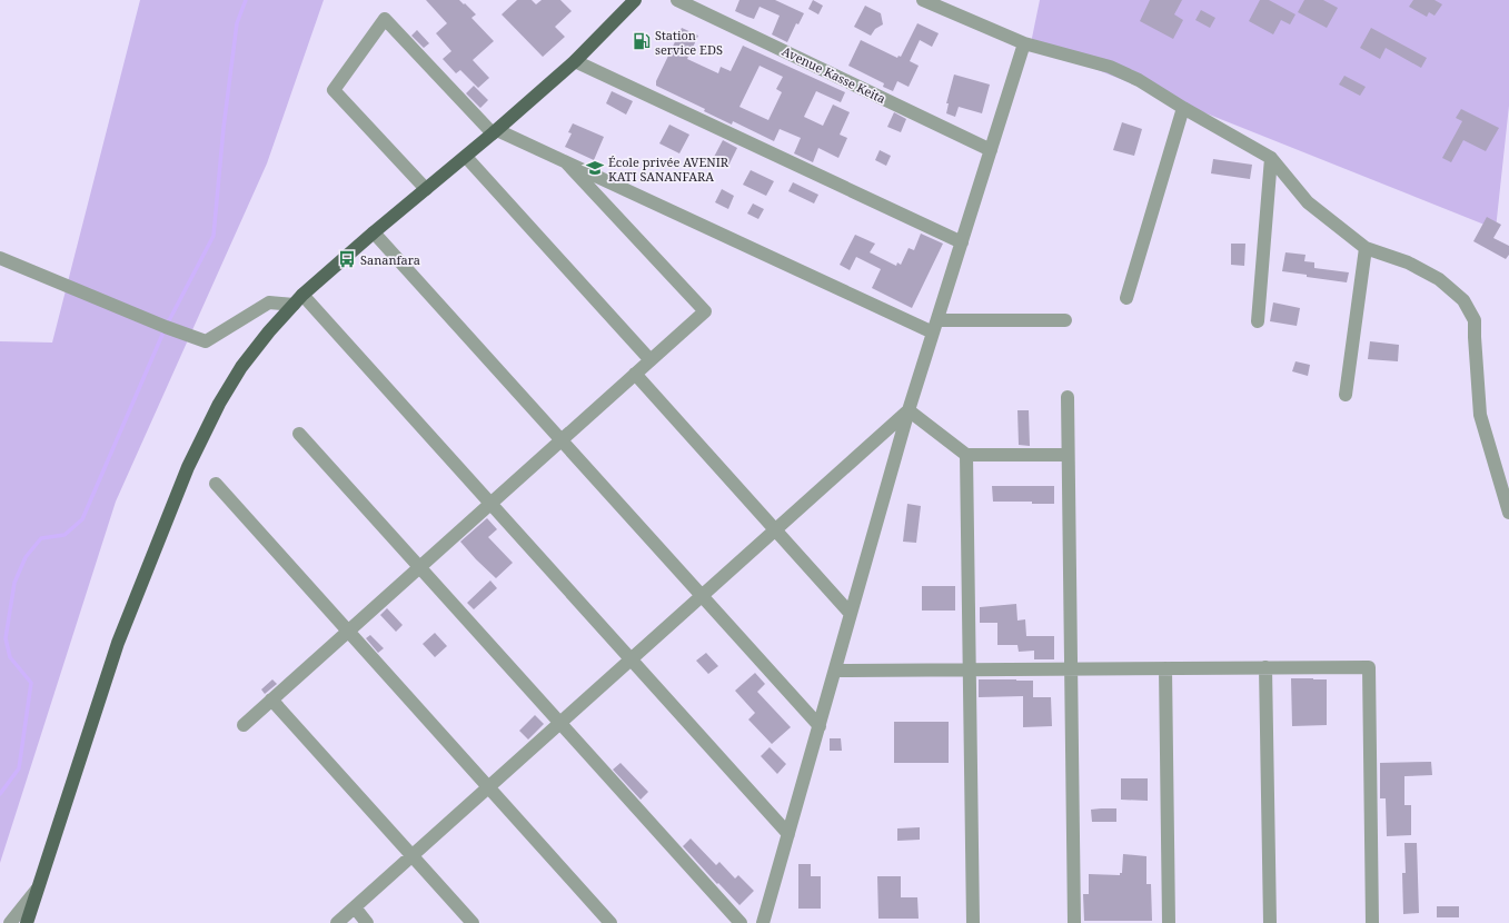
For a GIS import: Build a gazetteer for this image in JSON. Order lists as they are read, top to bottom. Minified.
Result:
{"streets":{"street":["Avenue Kasse Keita"]},"places":{"fuel station":["Station service EDS"],"school or university":["École privée AVENIR KATI SANANFARA"],"bus stop":["Sananfara"]}}
